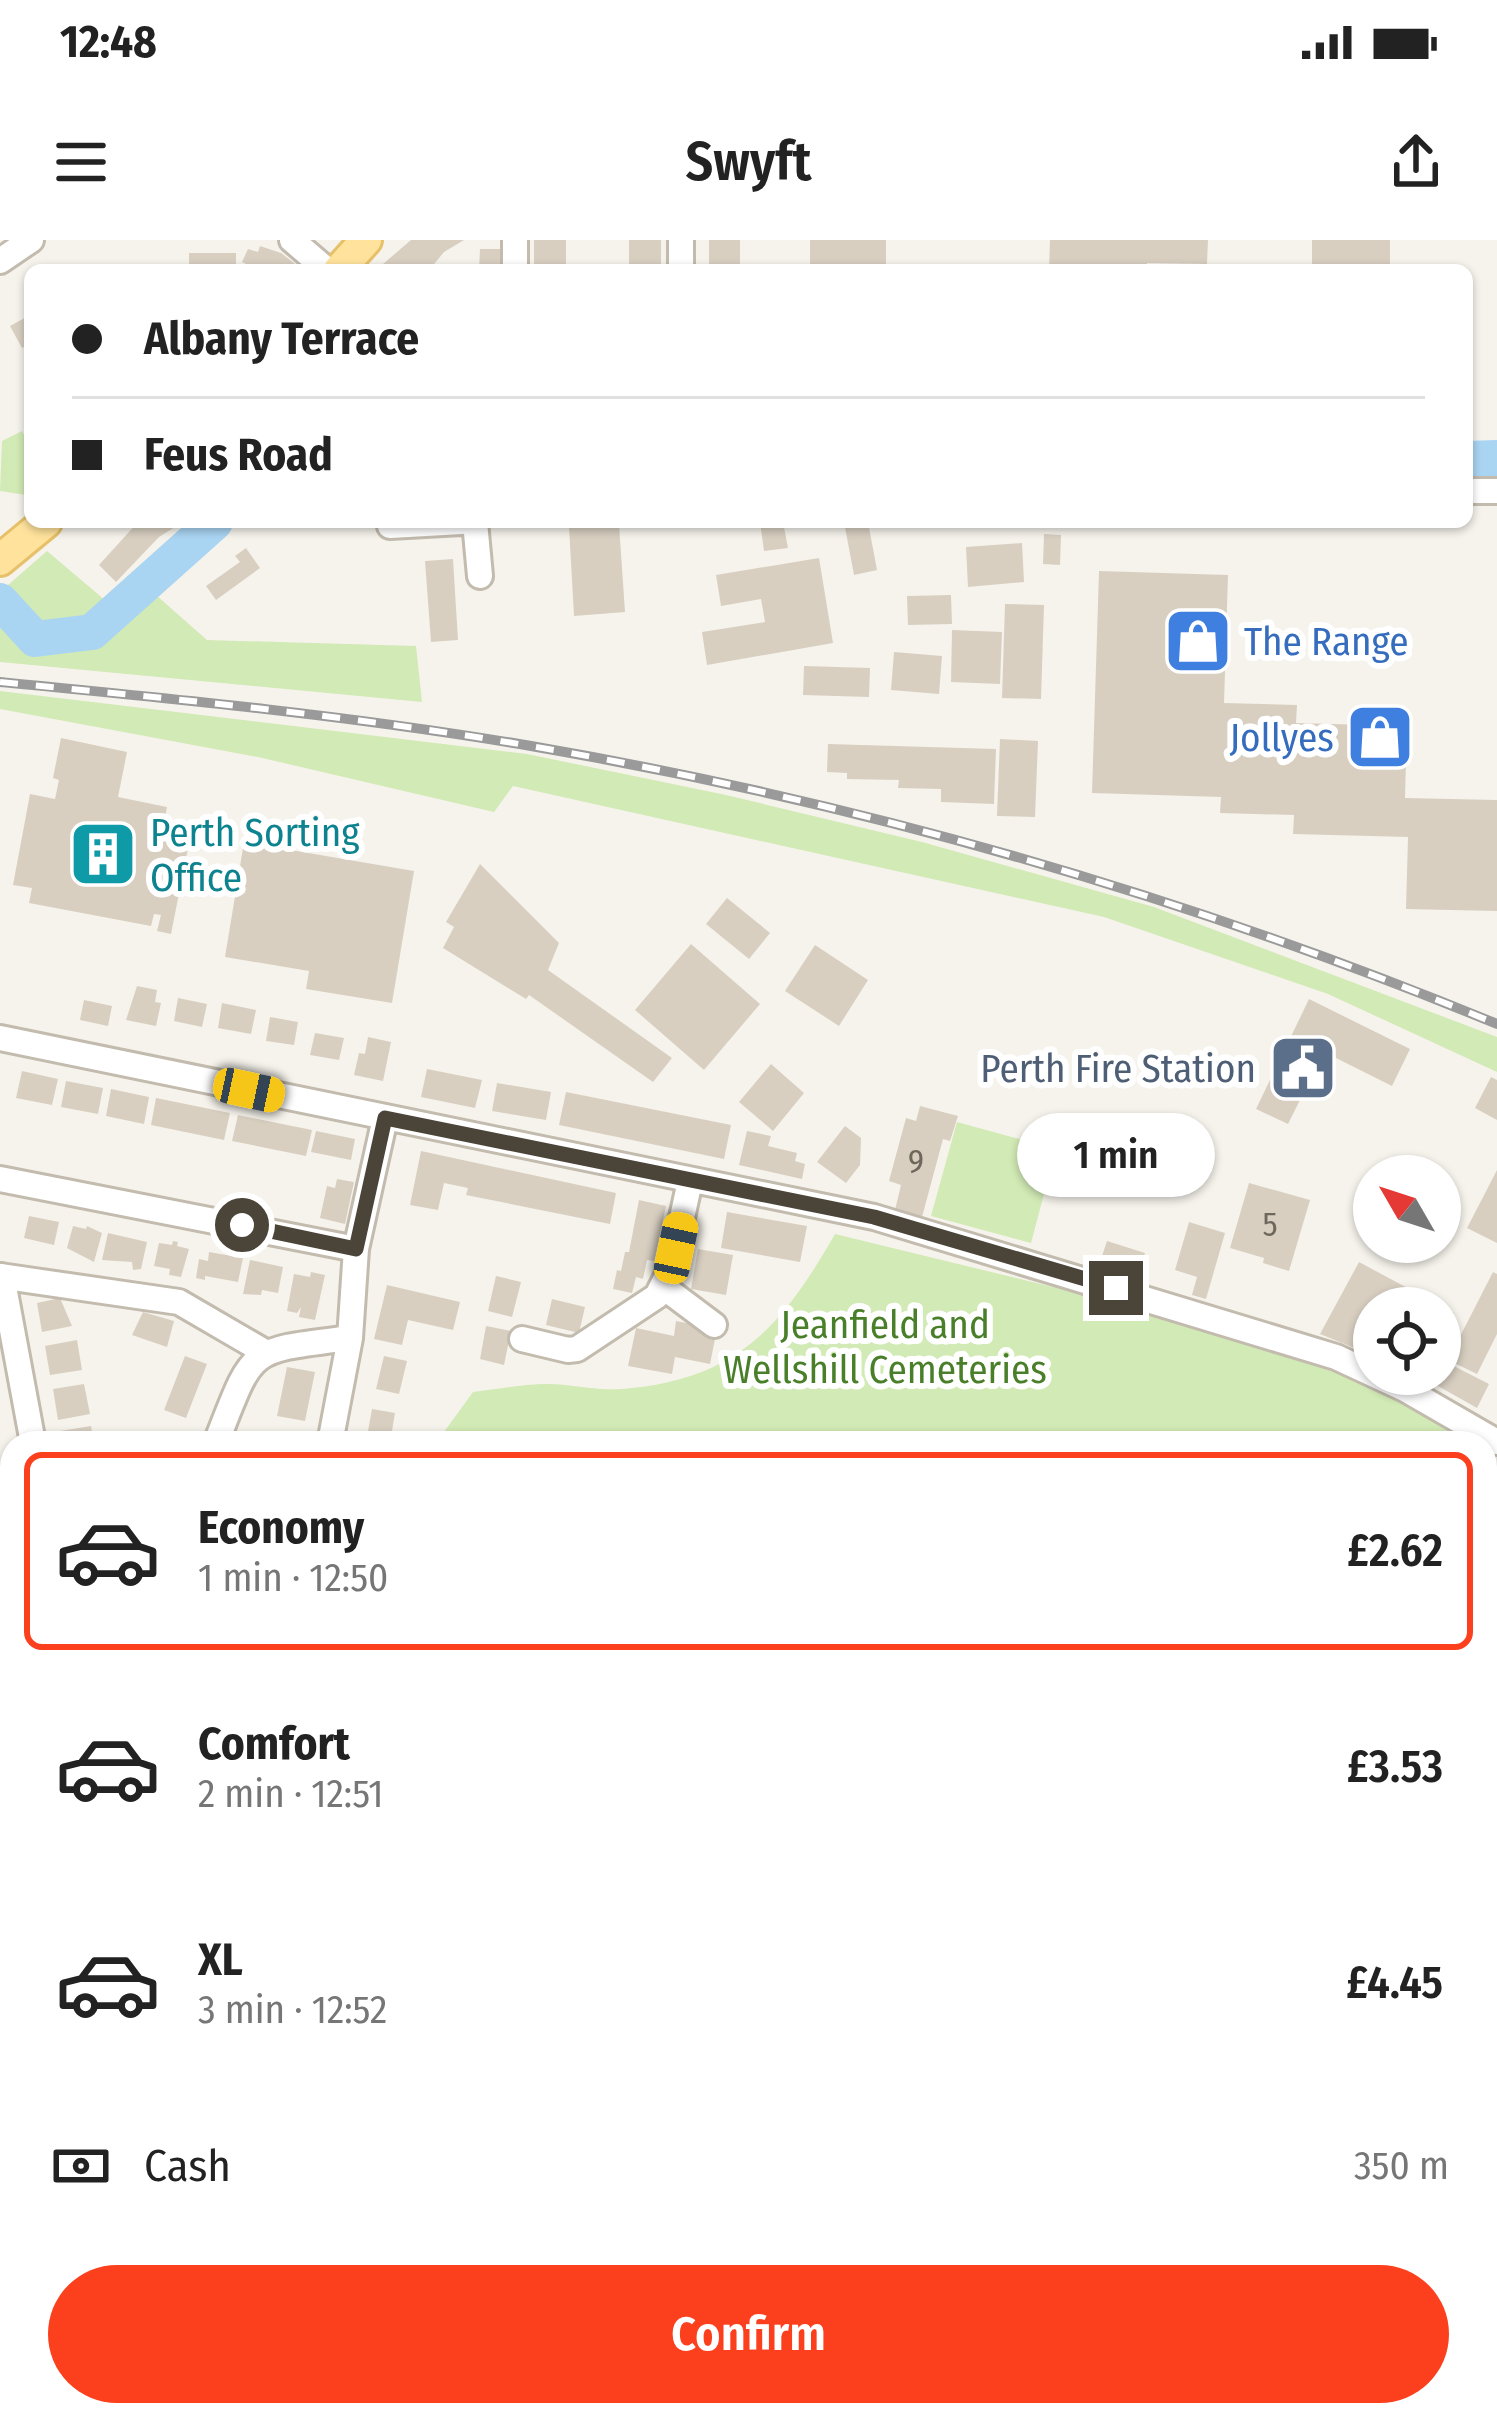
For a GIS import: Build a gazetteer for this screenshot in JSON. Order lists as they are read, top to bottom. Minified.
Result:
{"parks":["Jeanfield and Wellshill Cemeteries"],"places":{"shop":["The Range","Jollyes"],"building":["Perth Sorting Office"],"public building":["Perth Fire Station"]},"house_numbers":["9","5"],"north":"top left","page":{"status":"12:48","header":"Swyft","banner":["Albany Terrace","Feus Road"],"bubble":"1 min","list":[{"name":"Economy","note":"1 min · 12:50","value":"£2.62"},{"name":"Comfort","note":"2 min · 12:51","value":"£3.53"},{"name":"XL","note":"3 min · 12:52","value":"£4.45"}],"pay":["Cash","350 m"],"buttons":"Confirm"}}
